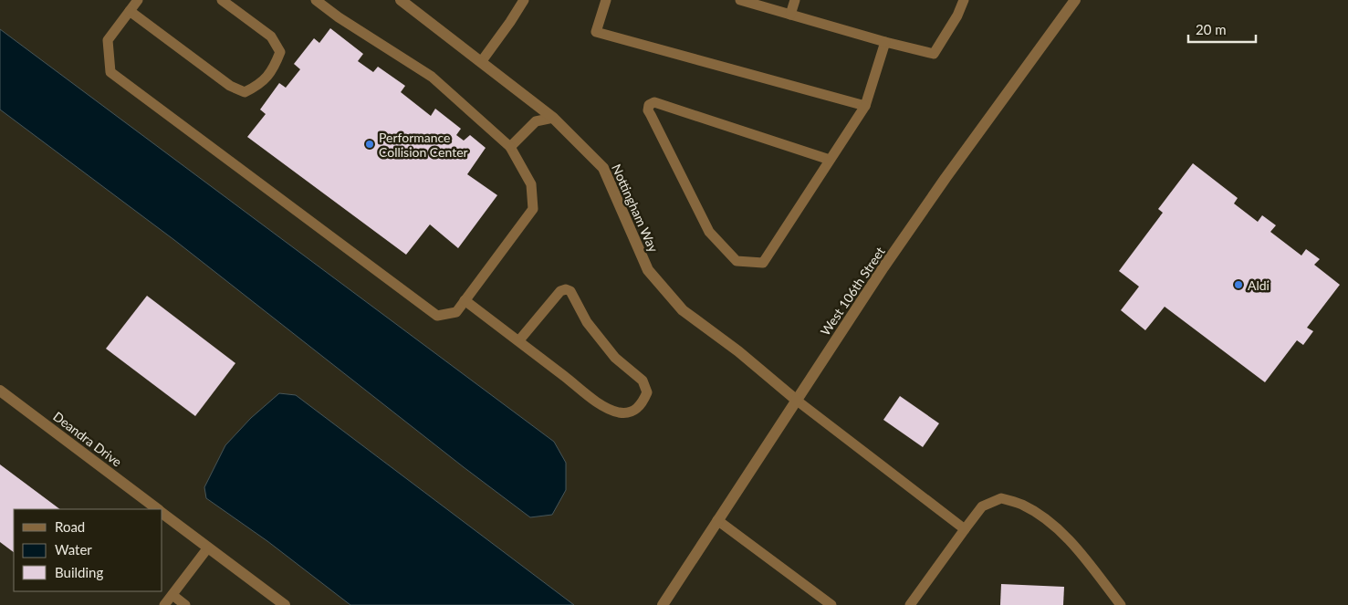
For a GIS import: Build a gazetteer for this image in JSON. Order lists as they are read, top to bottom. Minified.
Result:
{"streets":{"street":["Nottingham Way","West 106th Street","Deandra Drive"]},"crossings":[["Nottingham Way","West 106th Street"]],"places":["Performance Collision Center","Aldi"],"legend":["Road","Water","Building"],"scale_bar":"20 m"}
